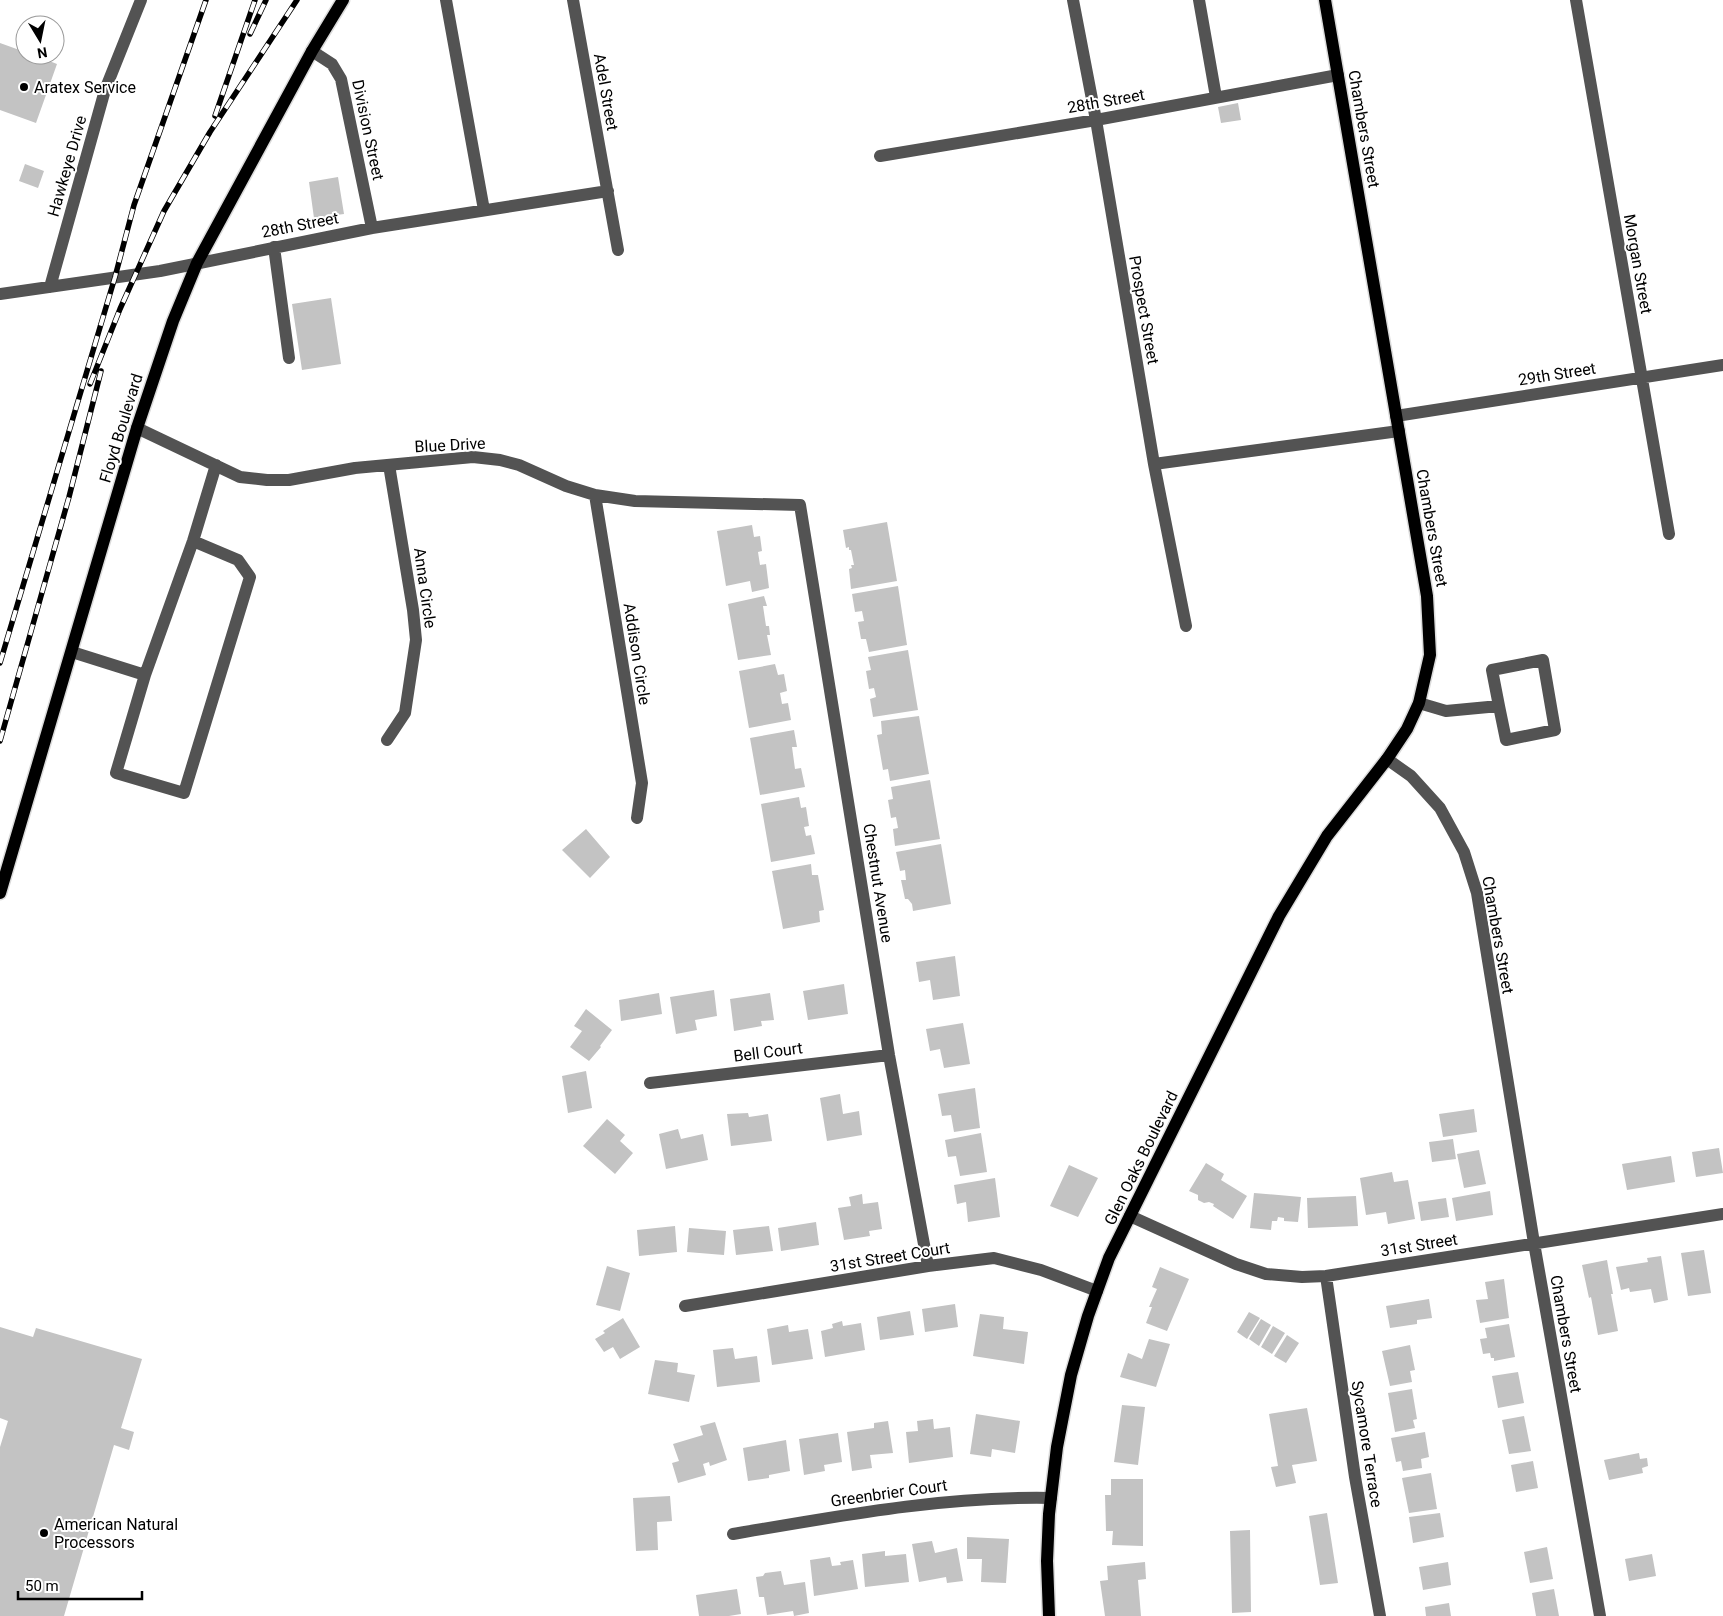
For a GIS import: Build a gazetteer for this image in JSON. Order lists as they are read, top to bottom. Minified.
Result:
{"streets":{"main road":["Chambers Street","Floyd Boulevard","Glen Oaks Boulevard"],"street":["Adel Street","28th Street","Division Street","Hawkeye Drive","Morgan Street","Prospect Street","29th Street","Blue Drive","Anna Circle","Addison Circle","Chestnut Avenue","Bell Court","31st Street","31st Street Court","Sycamore Terrace","Greenbrier Court"]},"crossings":[["Adel Street","28th Street"],["28th Street","Chambers Street"],["28th Street","Division Street"],["28th Street","Hawkeye Drive"],["28th Street","Prospect Street"],["28th Street","Floyd Boulevard"],["Chambers Street","29th Street"],["Chambers Street","Glen Oaks Boulevard"],["Chambers Street","31st Street"],["Division Street","Floyd Boulevard"],["Morgan Street","29th Street"],["Floyd Boulevard","Blue Drive"],["Blue Drive","Anna Circle"],["Blue Drive","Addison Circle"],["Blue Drive","Chestnut Avenue"],["Chestnut Avenue","Bell Court"],["Chestnut Avenue","31st Street Court"],["Glen Oaks Boulevard","31st Street"],["Glen Oaks Boulevard","31st Street Court"],["Glen Oaks Boulevard","Greenbrier Court"],["31st Street","Sycamore Terrace"]],"places":["Aratex Service","American Natural Processors"],"scale_bar":"50 m","north":"bottom"}
